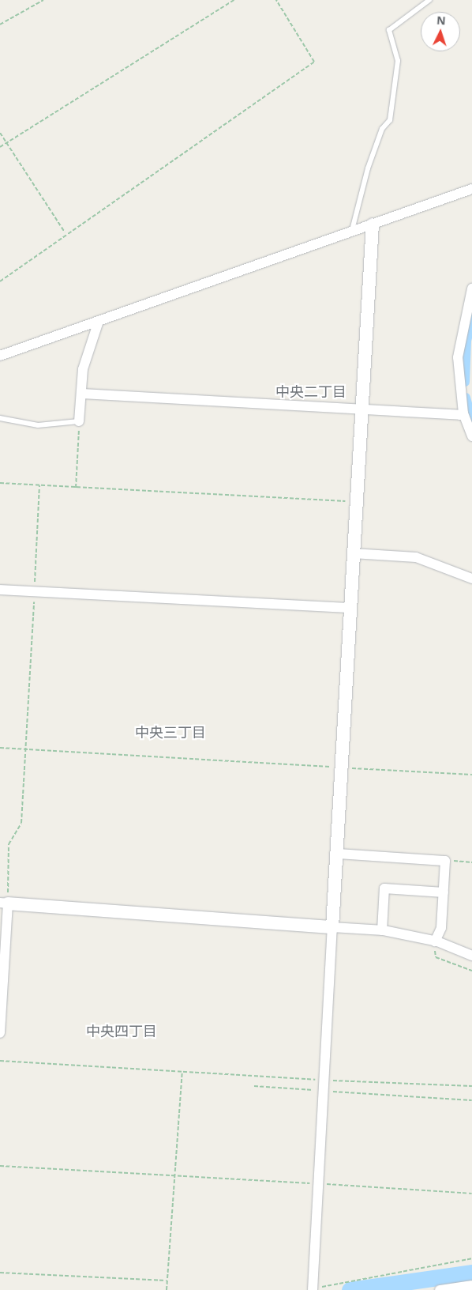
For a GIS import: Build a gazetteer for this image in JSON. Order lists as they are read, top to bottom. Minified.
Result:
{"districts":["中央二丁目","中央三丁目","中央四丁目"],"north":"top"}
